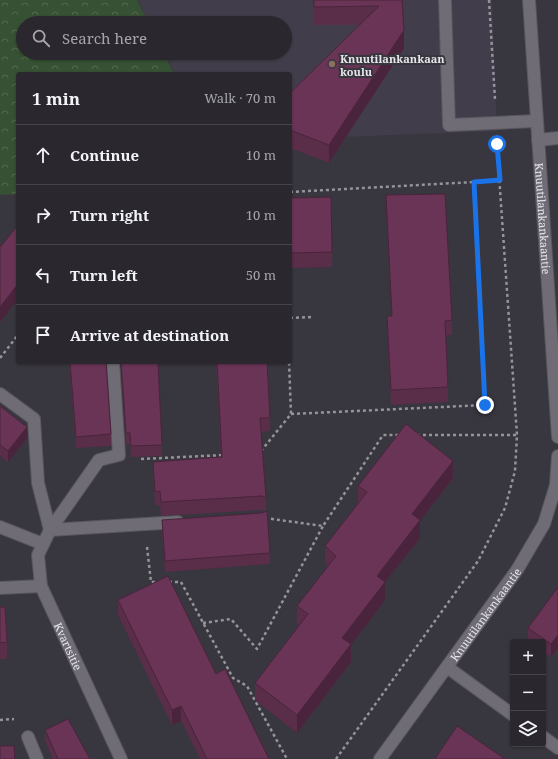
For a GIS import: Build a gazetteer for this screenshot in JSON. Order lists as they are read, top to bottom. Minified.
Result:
{"streets":{"street":["Knuutilankankaantie","Kvartsitie"]},"places":["Knuutilankankaan koulu"],"page":{"search":"Search here","heading":["1 min","Walk · 70 m"],"list":[["Continue","10 m"],["Turn right","10 m"],["Turn left","50 m"],"Arrive at destination"],"map_buttons":["+","−"]}}
